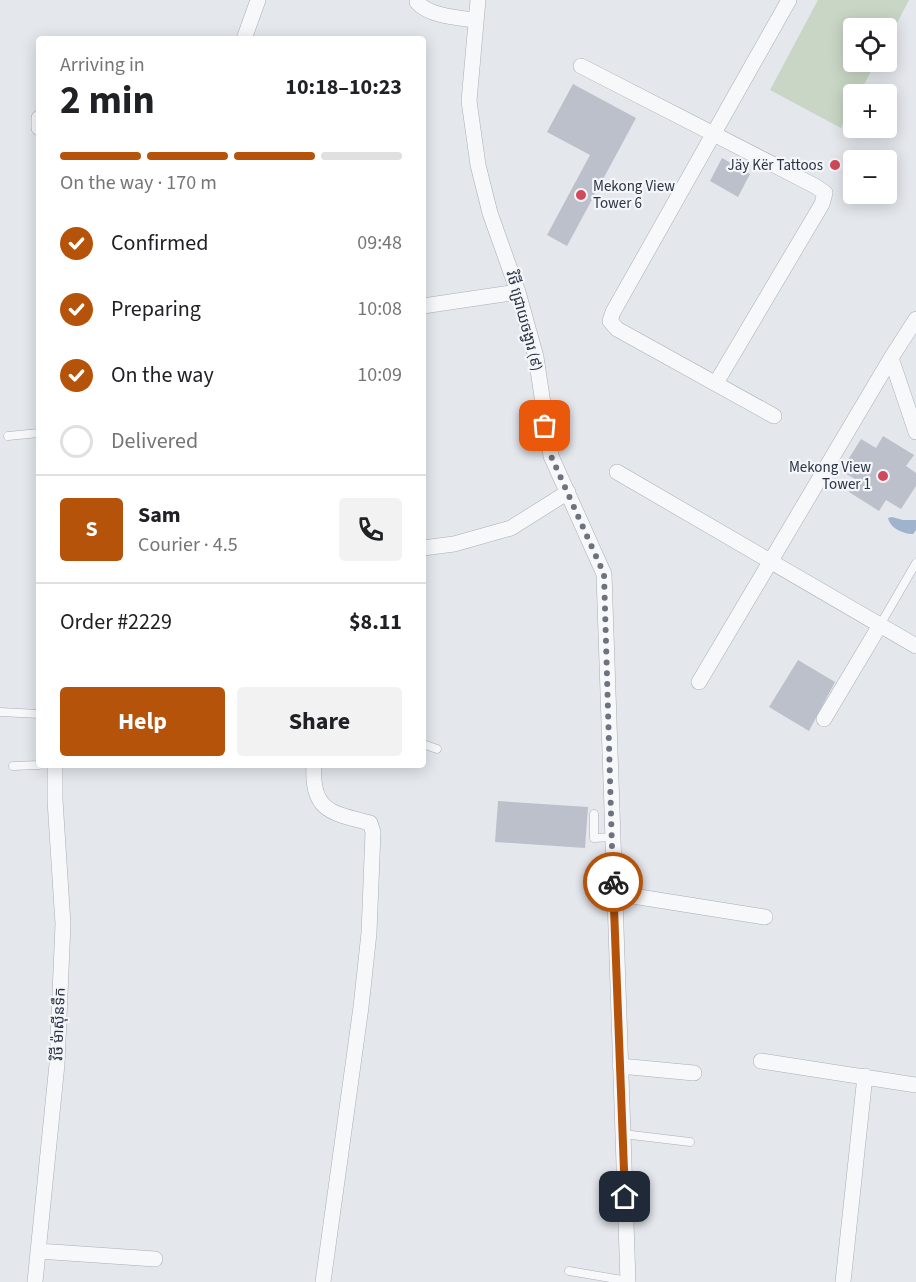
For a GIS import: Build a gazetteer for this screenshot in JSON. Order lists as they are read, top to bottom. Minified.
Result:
{"streets":{"street":["វិថី ជ្រោយចង្វារ (៩)","វិថី ម៉ាស៊ីនទឹក"]},"places":["Jäy Kër Tattoos","Mekong View Tower 6","Mekong View Tower 1"],"page":{"map_buttons":["+","−"],"heading":["2 min","Arriving in","10:18–10:23"],"panel":["Sam","Courier · 4.5","Order #2229","$8.11"],"bar":"On the way · 170 m","list":[["Confirmed","09:48"],["Preparing","10:08"],["On the way","10:09"],"Delivered"],"round":"S","buttons":["Help","Share"]}}
